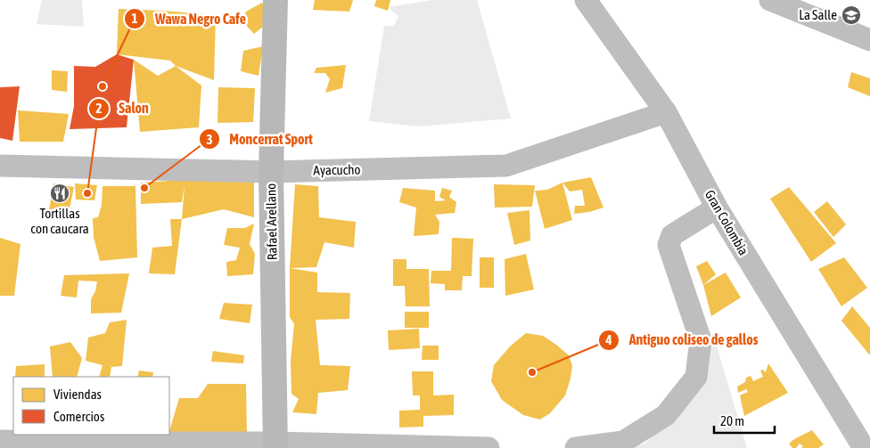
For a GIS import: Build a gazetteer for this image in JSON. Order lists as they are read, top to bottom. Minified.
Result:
{"streets":{"main road":["Rafael Arellano"],"street":["Ayacucho","Gran Colombia"]},"crossings":[["Ayacucho","Rafael Arellano"],["Ayacucho","Gran Colombia"]],"places":{"school or university":["La Salle"],"other":["Wawa Negro Cafe","Moncerrat Sport","Salon","Antiguo coliseo de gallos"],"restaurant":["Tortillas con caucara"]},"legend":["Viviendas","Comercios"],"scale_bar":"20 m"}
